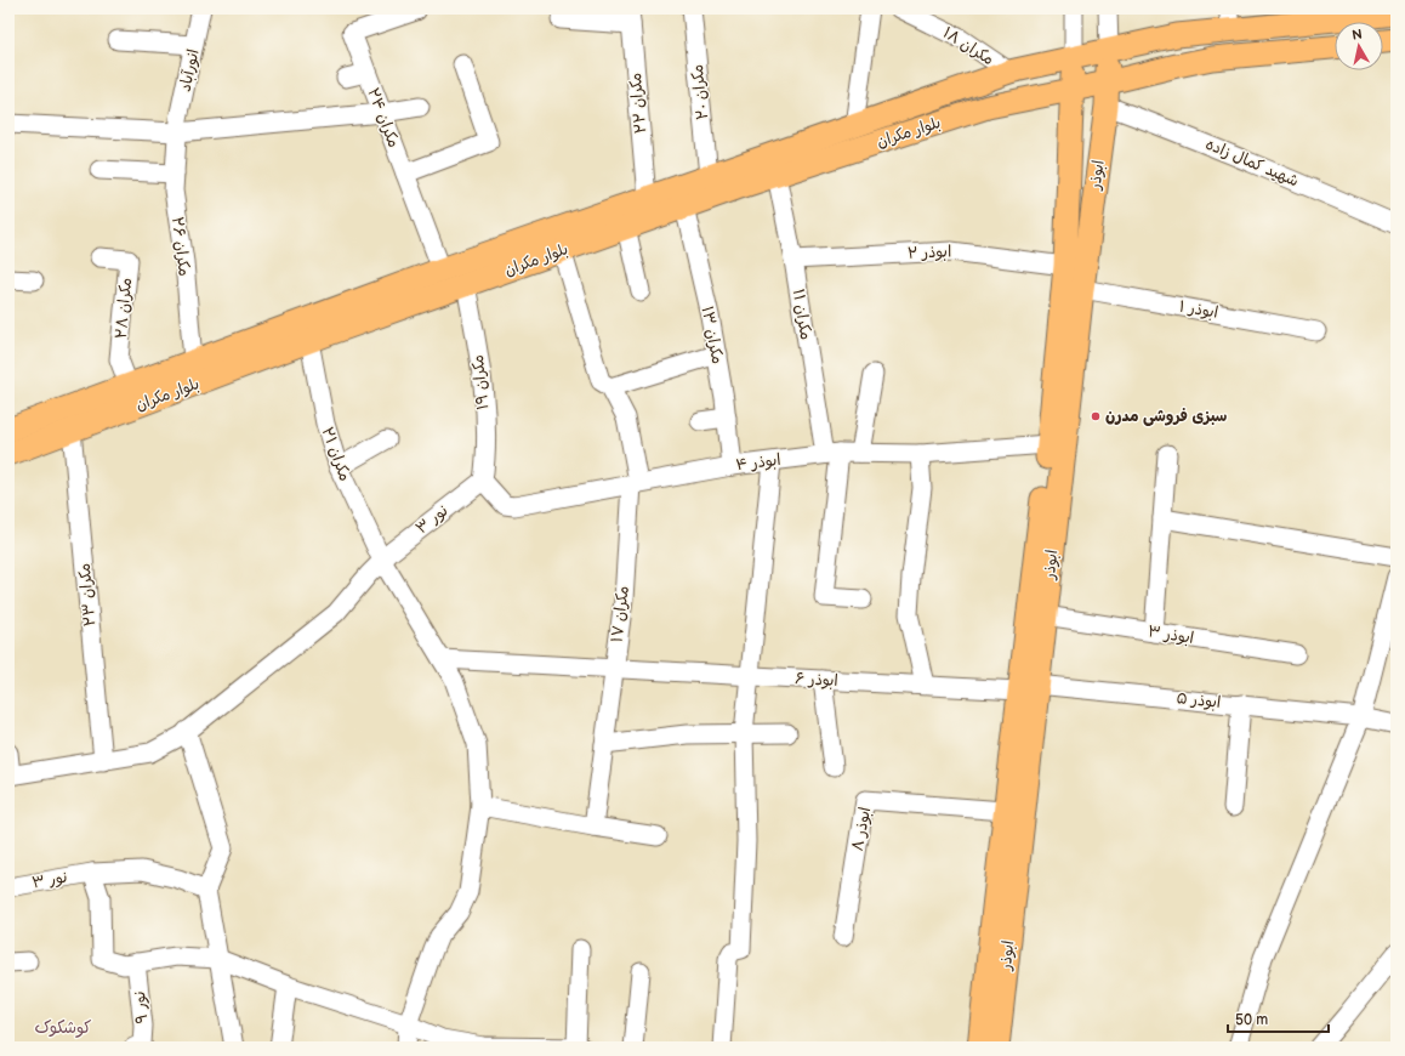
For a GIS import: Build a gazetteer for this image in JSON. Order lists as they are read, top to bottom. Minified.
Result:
{"streets":{"main road":["بلوار مکران","ابوذر"],"street":["مکران ۱۸","انورآباد","مکران ۲۰","مکران ۲۲","مکران ۲۴","شهید کمال زاده","مکران ۲۶","ابوذر ۲","مکران ۲۸","ابوذر ۱","مکران ۱۱","مکران ۱۳","مکران ۱۹","مکران ۲۱","ابوذر ۴","نور ۳","مکران ۲۳","مکران ۱۷","ابوذر ۳","ابوذر ۶","ابوذر ۵","ابوذر ۸","نور ۹"]},"crossings":[["انورآباد","مکران ۲۶"],["بلوار مکران","ابوذر"],["بلوار مکران","مکران ۱۱"],["بلوار مکران","مکران ۱۳"],["بلوار مکران","مکران ۱۹"],["بلوار مکران","مکران ۲۱"],["بلوار مکران","مکران ۲۳"],["بلوار مکران","مکران ۱۷"],["شهید کمال زاده","ابوذر"],["ابوذر","ابوذر ۲"],["ابوذر","ابوذر ۱"],["ابوذر","ابوذر ۴"],["ابوذر","ابوذر ۳"],["ابوذر","ابوذر ۶"],["ابوذر","ابوذر ۵"],["ابوذر","ابوذر ۸"],["ابوذر ۲","مکران ۱۱"],["مکران ۱۱","ابوذر ۴"],["مکران ۱۳","ابوذر ۴"],["مکران ۱۹","ابوذر ۴"],["مکران ۱۹","نور ۳"],["مکران ۲۱","نور ۳"],["مکران ۲۱","ابوذر ۶"],["ابوذر ۴","نور ۳"],["ابوذر ۴","مکران ۱۷"],["نور ۳","مکران ۲۳"],["مکران ۱۷","ابوذر ۶"],["ابوذر ۶","ابوذر ۵"]],"districts":["کوشکوک"],"places":["سبزی فروشی مدرن"],"scale_bar":"50 m","north":"top"}
